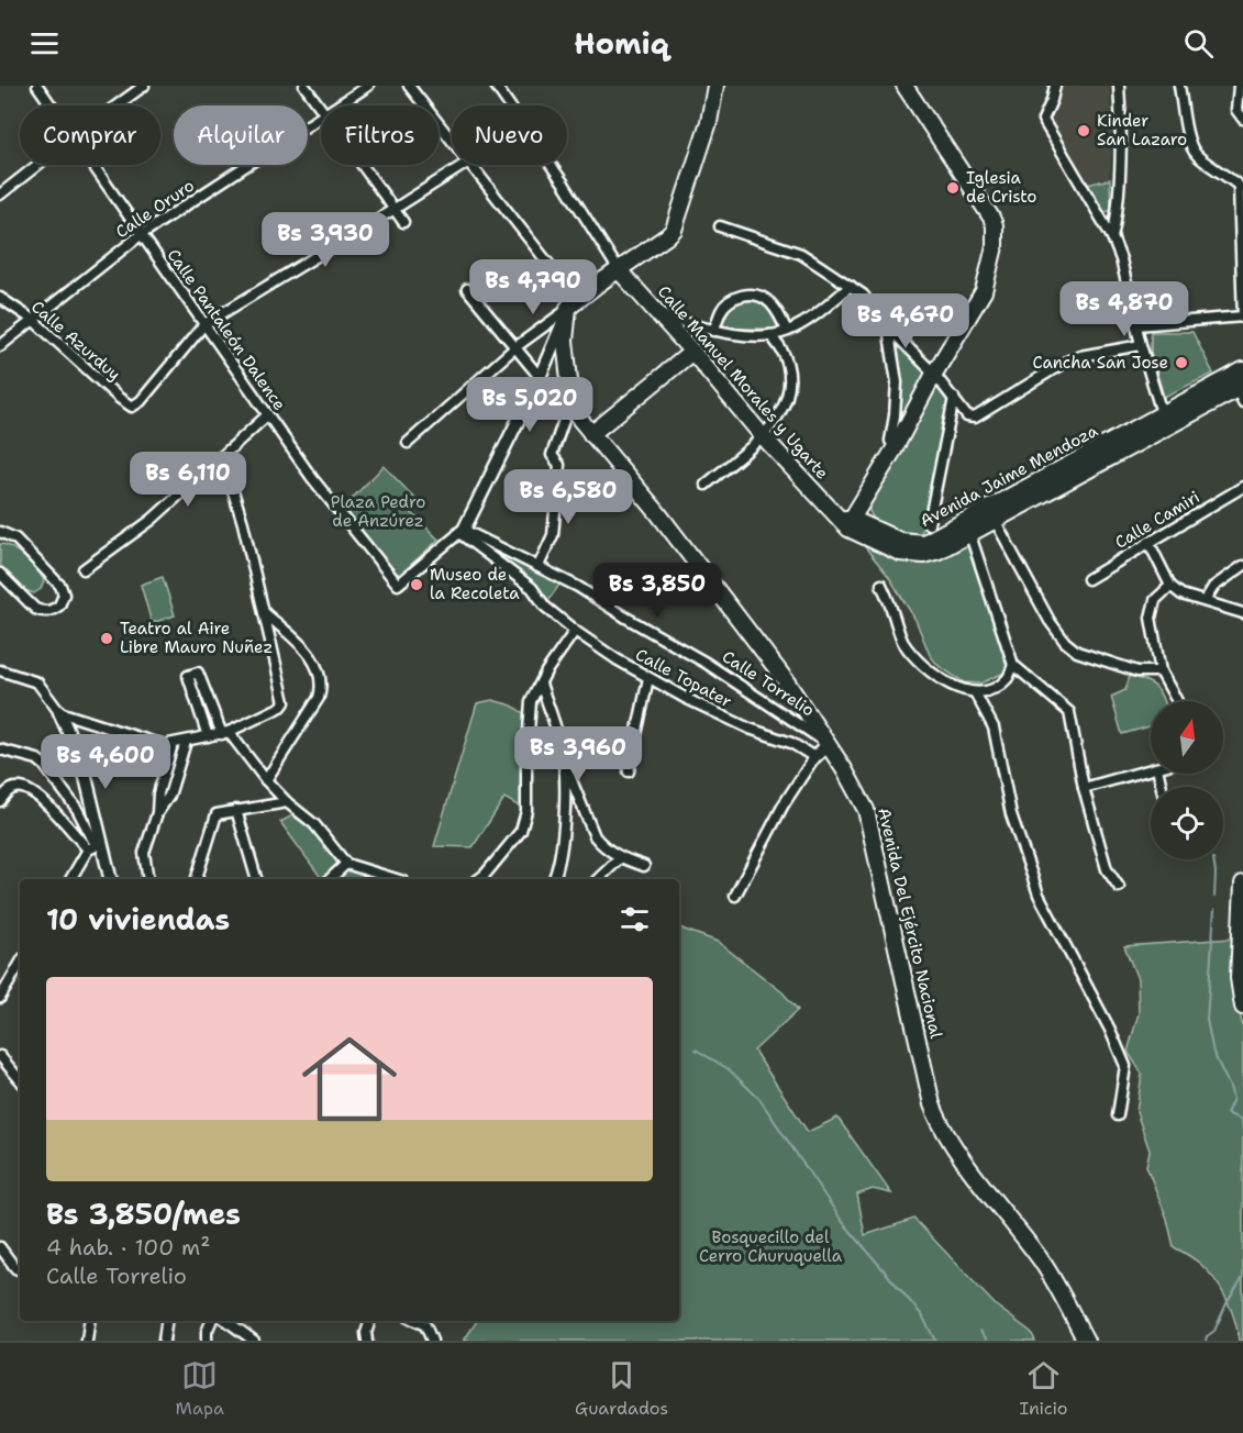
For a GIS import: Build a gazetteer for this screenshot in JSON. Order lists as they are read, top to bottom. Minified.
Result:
{"streets":{"main road":["Calle Manuel Morales y Ugarte","Avenida Jaime Mendoza","Avenida Del Ejército Nacional"],"street":["Calle Oruro","Calle Pantaleón Dalence","Calle Azurduy","Calle Camiri","Calle Topater","Calle Torrelio"]},"crossings":[["Calle Oruro","Calle Pantaleón Dalence"],["Calle Oruro","Calle Azurduy"],["Calle Pantaleón Dalence","Calle Azurduy"],["Calle Pantaleón Dalence","Calle Topater"],["Calle Pantaleón Dalence","Calle Torrelio"],["Calle Manuel Morales y Ugarte","Avenida Jaime Mendoza"],["Calle Topater","Calle Torrelio"],["Calle Torrelio","Avenida Del Ejército Nacional"]],"parks":["Plaza Pedro de Anzúrez","Bosquecillo del Cerro Churuquella"],"places":["Kinder San Lazaro","Iglesia de Cristo","Cancha San Jose","Museo de la Recoleta","Teatro al Aire Libre Mauro Nuñez"],"north":"top","page":{"header":"Homiq","chip":["Comprar","Alquilar","Filtros","Nuevo"],"price":["Bs 3,930","Bs 4,790","Bs 4,870","Bs 4,670","Bs 5,020","Bs 6,110","Bs 6,580","Bs 3,850","Bs 3,960","Bs 4,600"],"heading":"10 viviendas","list":[{"name":"Bs 3,850/mes","note":"4 hab. · 100 m² · Calle Torrelio"}],"tabs":["Mapa","Guardados","Inicio"]}}
